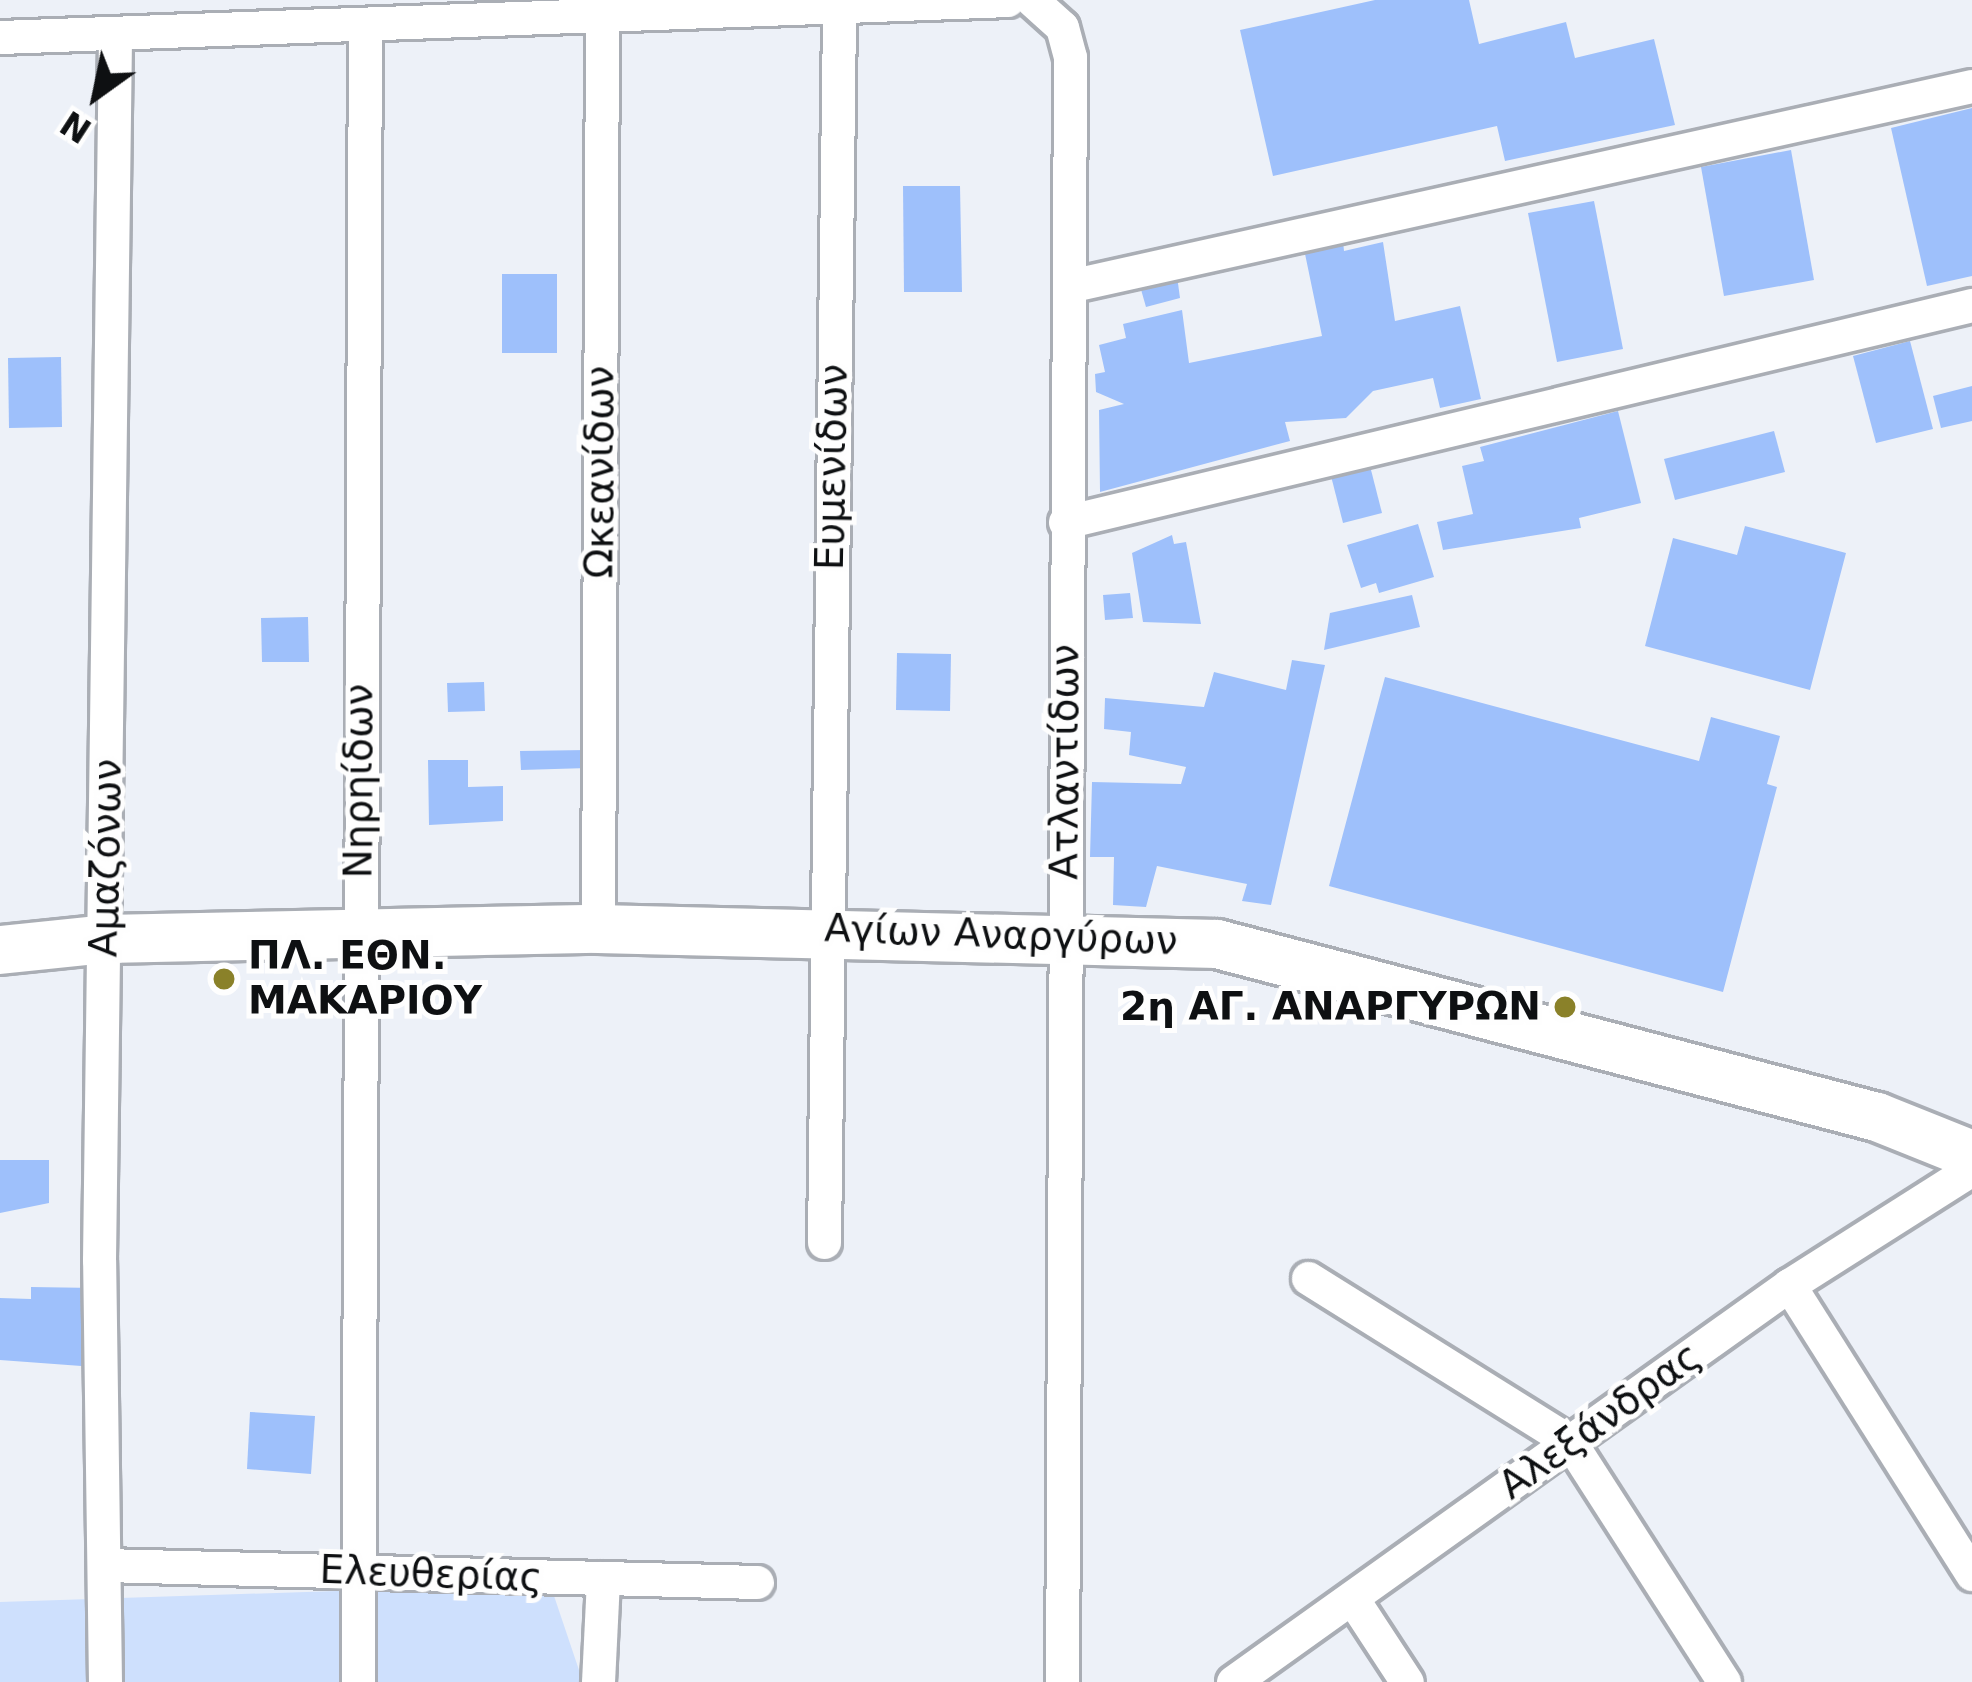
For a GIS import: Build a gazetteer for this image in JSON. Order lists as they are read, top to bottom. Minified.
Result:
{"streets":{"street":["Ευμενίδων","Ωκεανίδων","Ατλαντίδων","Νηρηίδων","Αμαζόνων","Αγίων Αναργύρων","Αλεξάνδρας","Ελευθερίας"]},"crossings":[["Ευμενίδων","Αγίων Αναργύρων"],["Ωκεανίδων","Αγίων Αναργύρων"],["Ατλαντίδων","Αγίων Αναργύρων"],["Νηρηίδων","Αγίων Αναργύρων"],["Νηρηίδων","Ελευθερίας"],["Αμαζόνων","Αγίων Αναργύρων"],["Αμαζόνων","Ελευθερίας"]],"places":["ΠΛ. ΕΘΝ. ΜΑΚΑΡΙΟΥ","2η ΑΓ. ΑΝΑΡΓΥΡΩΝ"],"north":"bottom left"}
